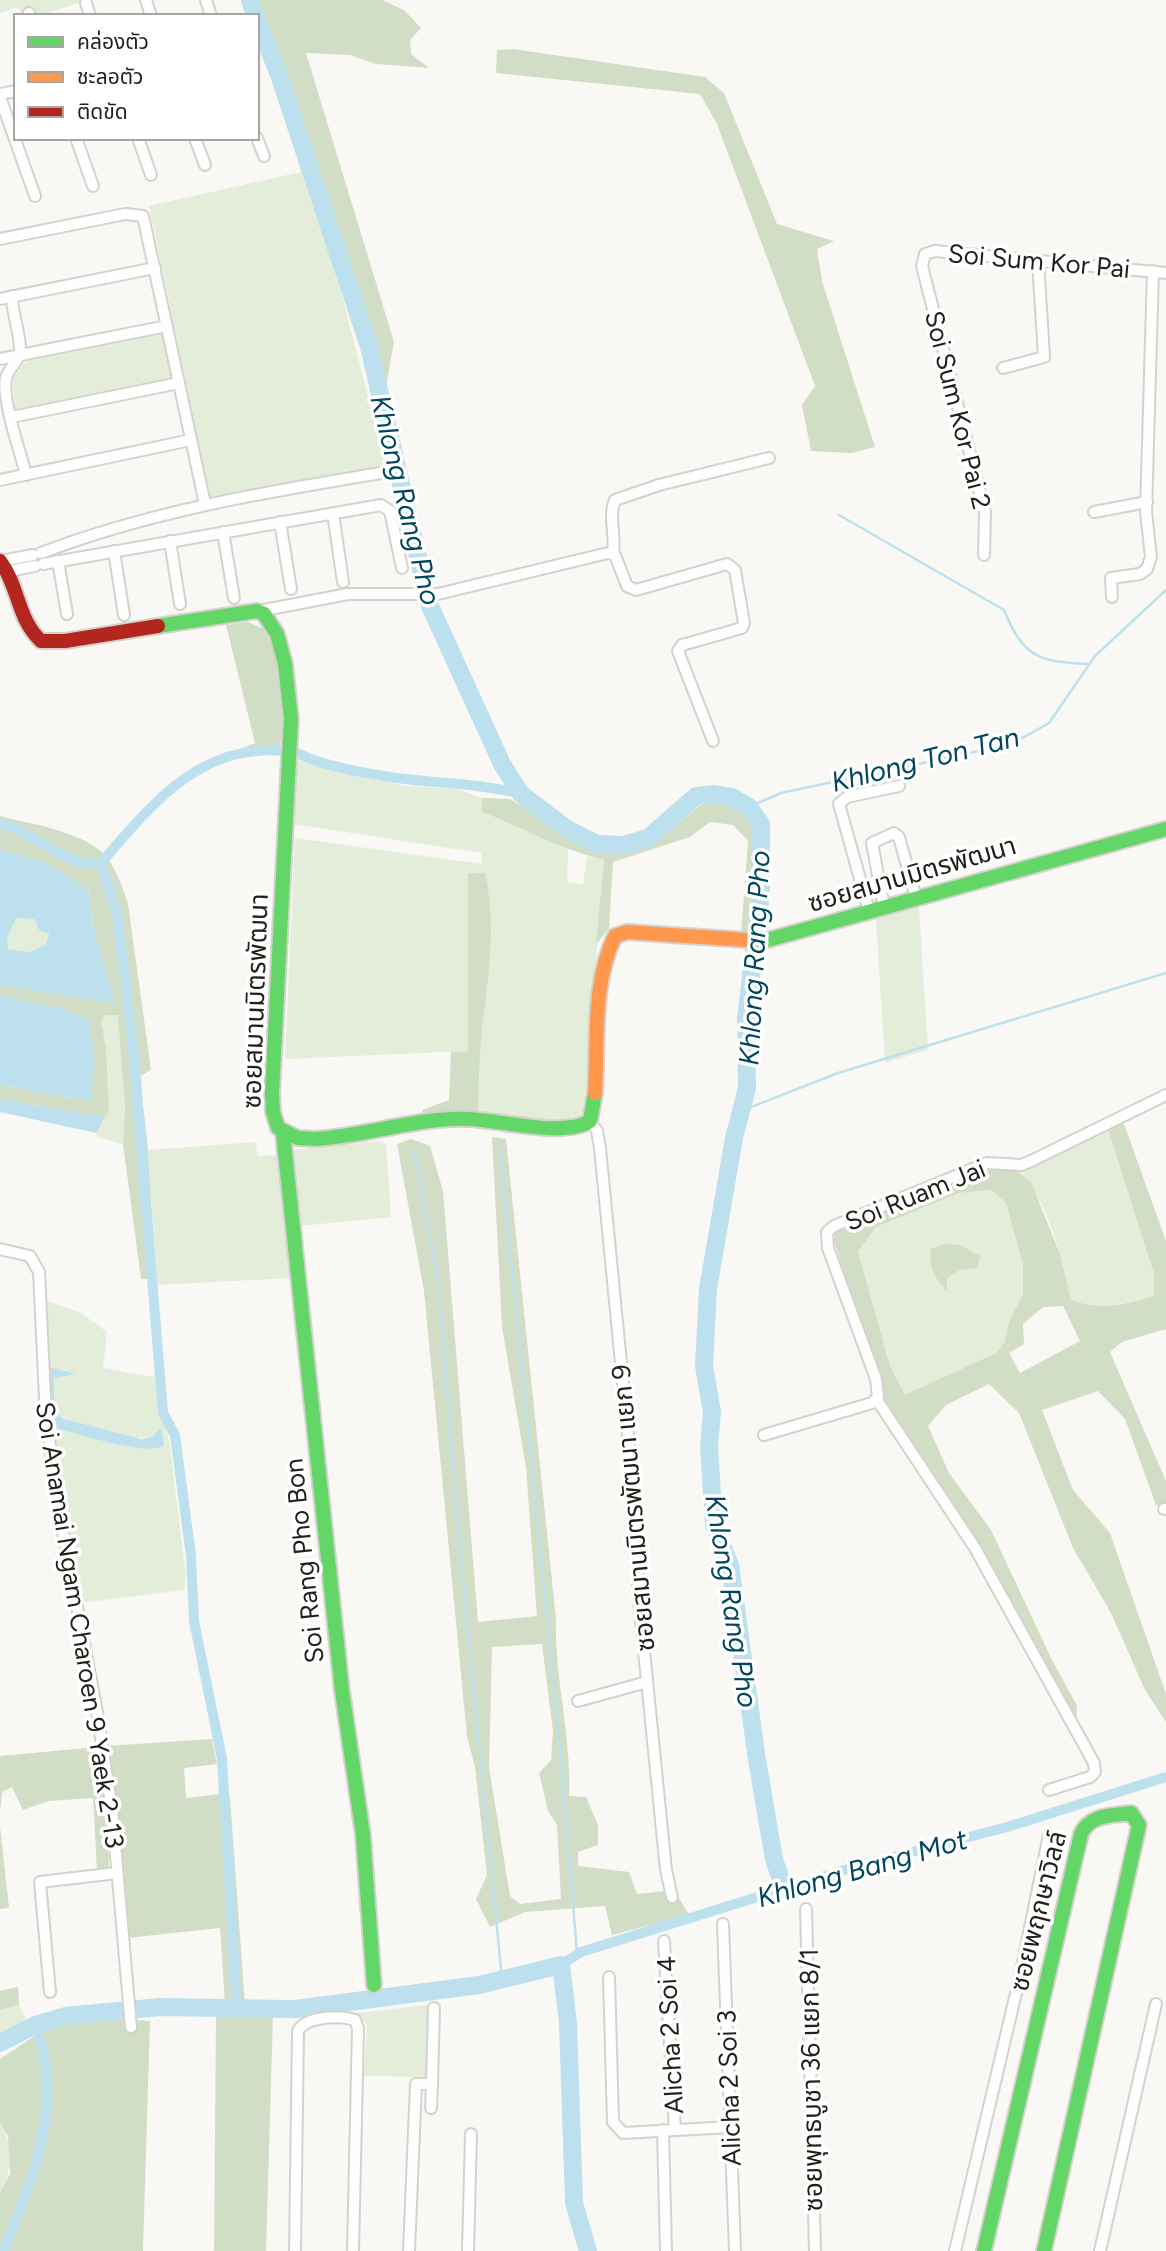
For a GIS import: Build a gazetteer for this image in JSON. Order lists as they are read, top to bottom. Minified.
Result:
{"streets":{"street":["Soi Sum Kor Pai","Soi Sum Kor Pai 2","ซอยสมานมิตรพัฒนา","Soi Ruam Jai","ซอยสมานมิตรพัฒนา แยก 9","Soi Rang Pho Bon","Soi Anamai Ngam Charoen 9 Yaek 2-13","ซอยพฤกษาวิลล์","Alicha 2 Soi 4","ซอยพุทธบูชา 36 แยก 8/1","Alicha 2 Soi 3"]},"crossings":[["Soi Sum Kor Pai","Soi Sum Kor Pai 2"],["ซอยสมานมิตรพัฒนา","ซอยสมานมิตรพัฒนา แยก 9"],["ซอยสมานมิตรพัฒนา","Soi Rang Pho Bon"]],"water":["Khlong Rang Pho","Khlong Ton Tan","Khlong Bang Mot"],"legend":["คล่องตัว","ชะลอตัว","ติดขัด"]}
